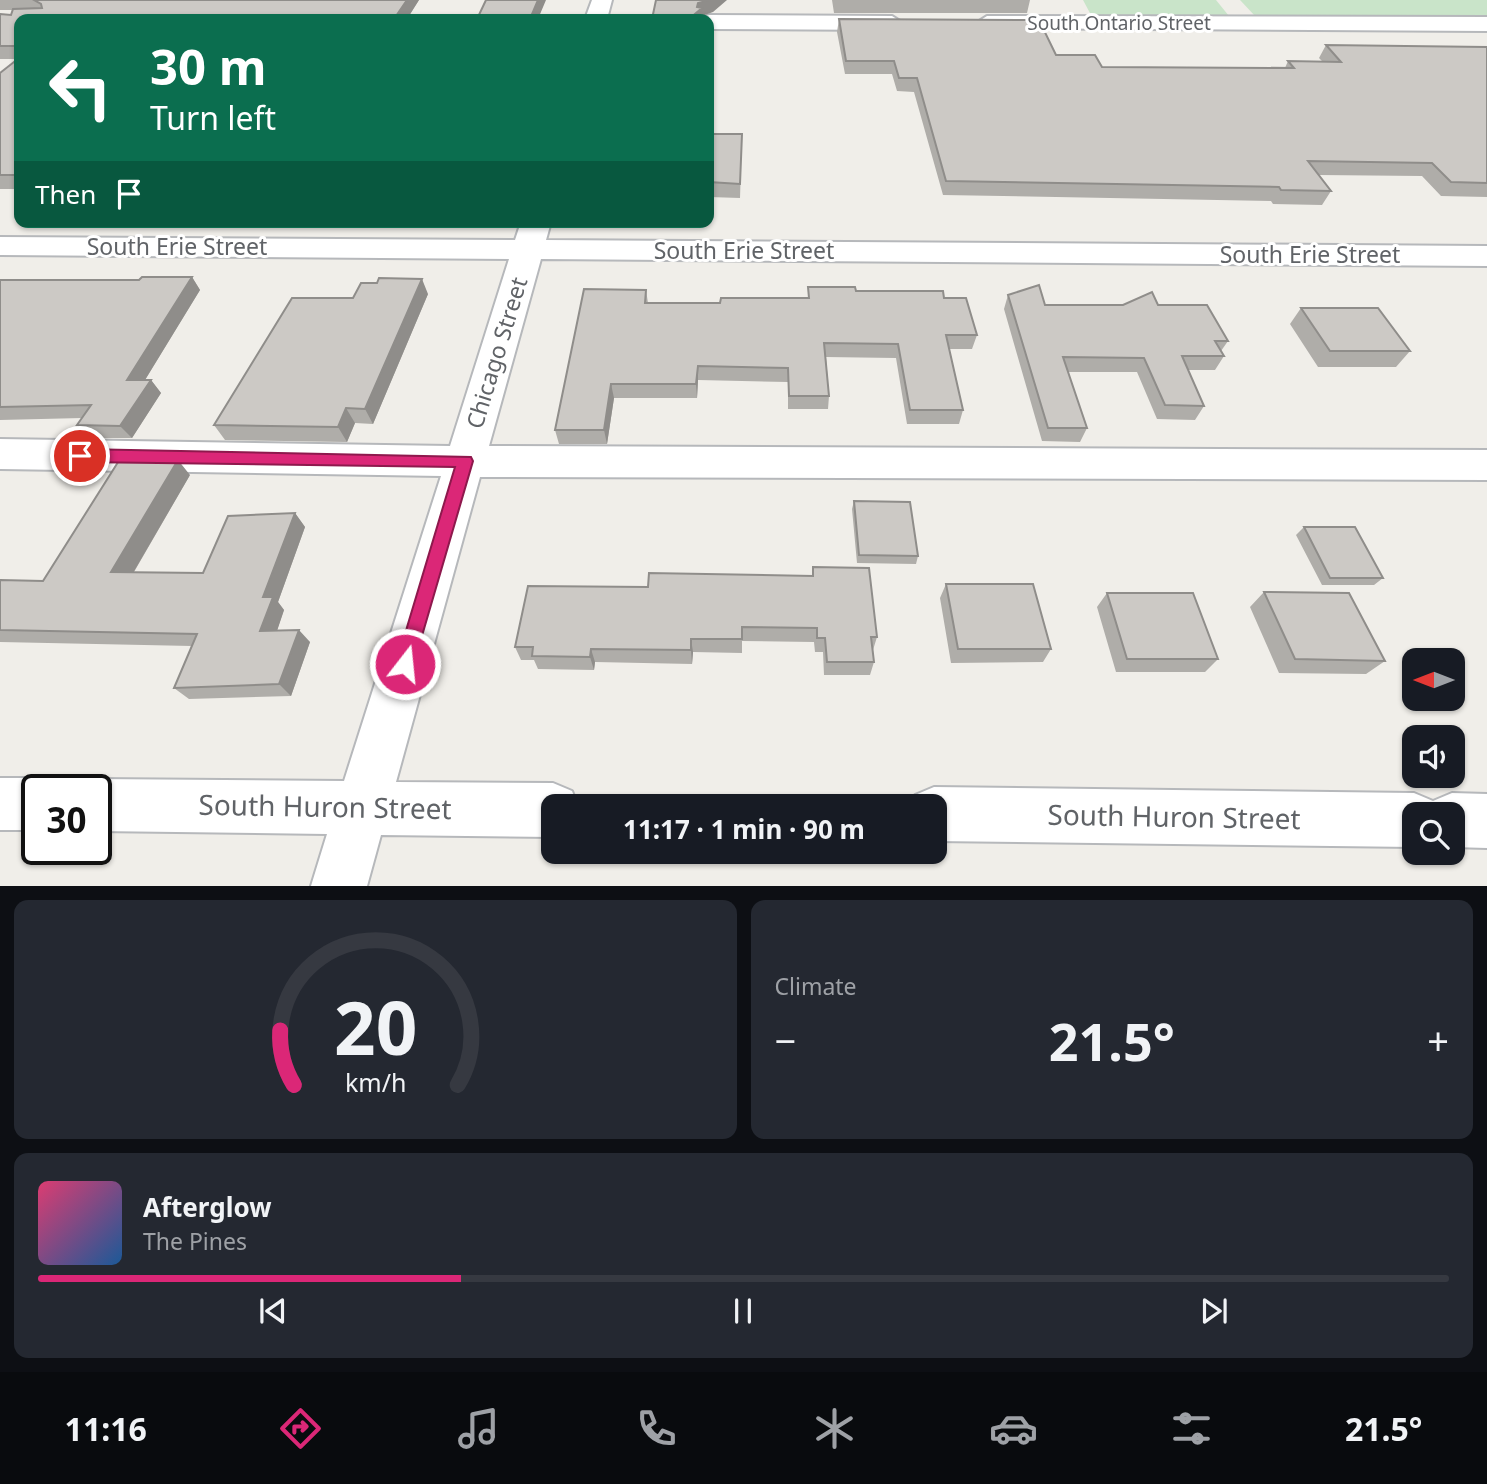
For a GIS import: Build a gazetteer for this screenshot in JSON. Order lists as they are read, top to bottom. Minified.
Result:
{"streets":{"street":["South Ontario Street","South Erie Street","Chicago Street","South Huron Street"]},"crossings":[["South Erie Street","Chicago Street"],["Chicago Street","South Huron Street"]],"north":"left","page":{"turn":["30 m","Turn left"],"then":"Then","limit":"30","trip":"11:17 · 1 min · 90 m","tile":"Climate","heat":["−","21.5°","+"],"song":["Afterglow","The Pines"],"tabs":["11:16","21.5°"],"gauge":["20","km/h"]}}
